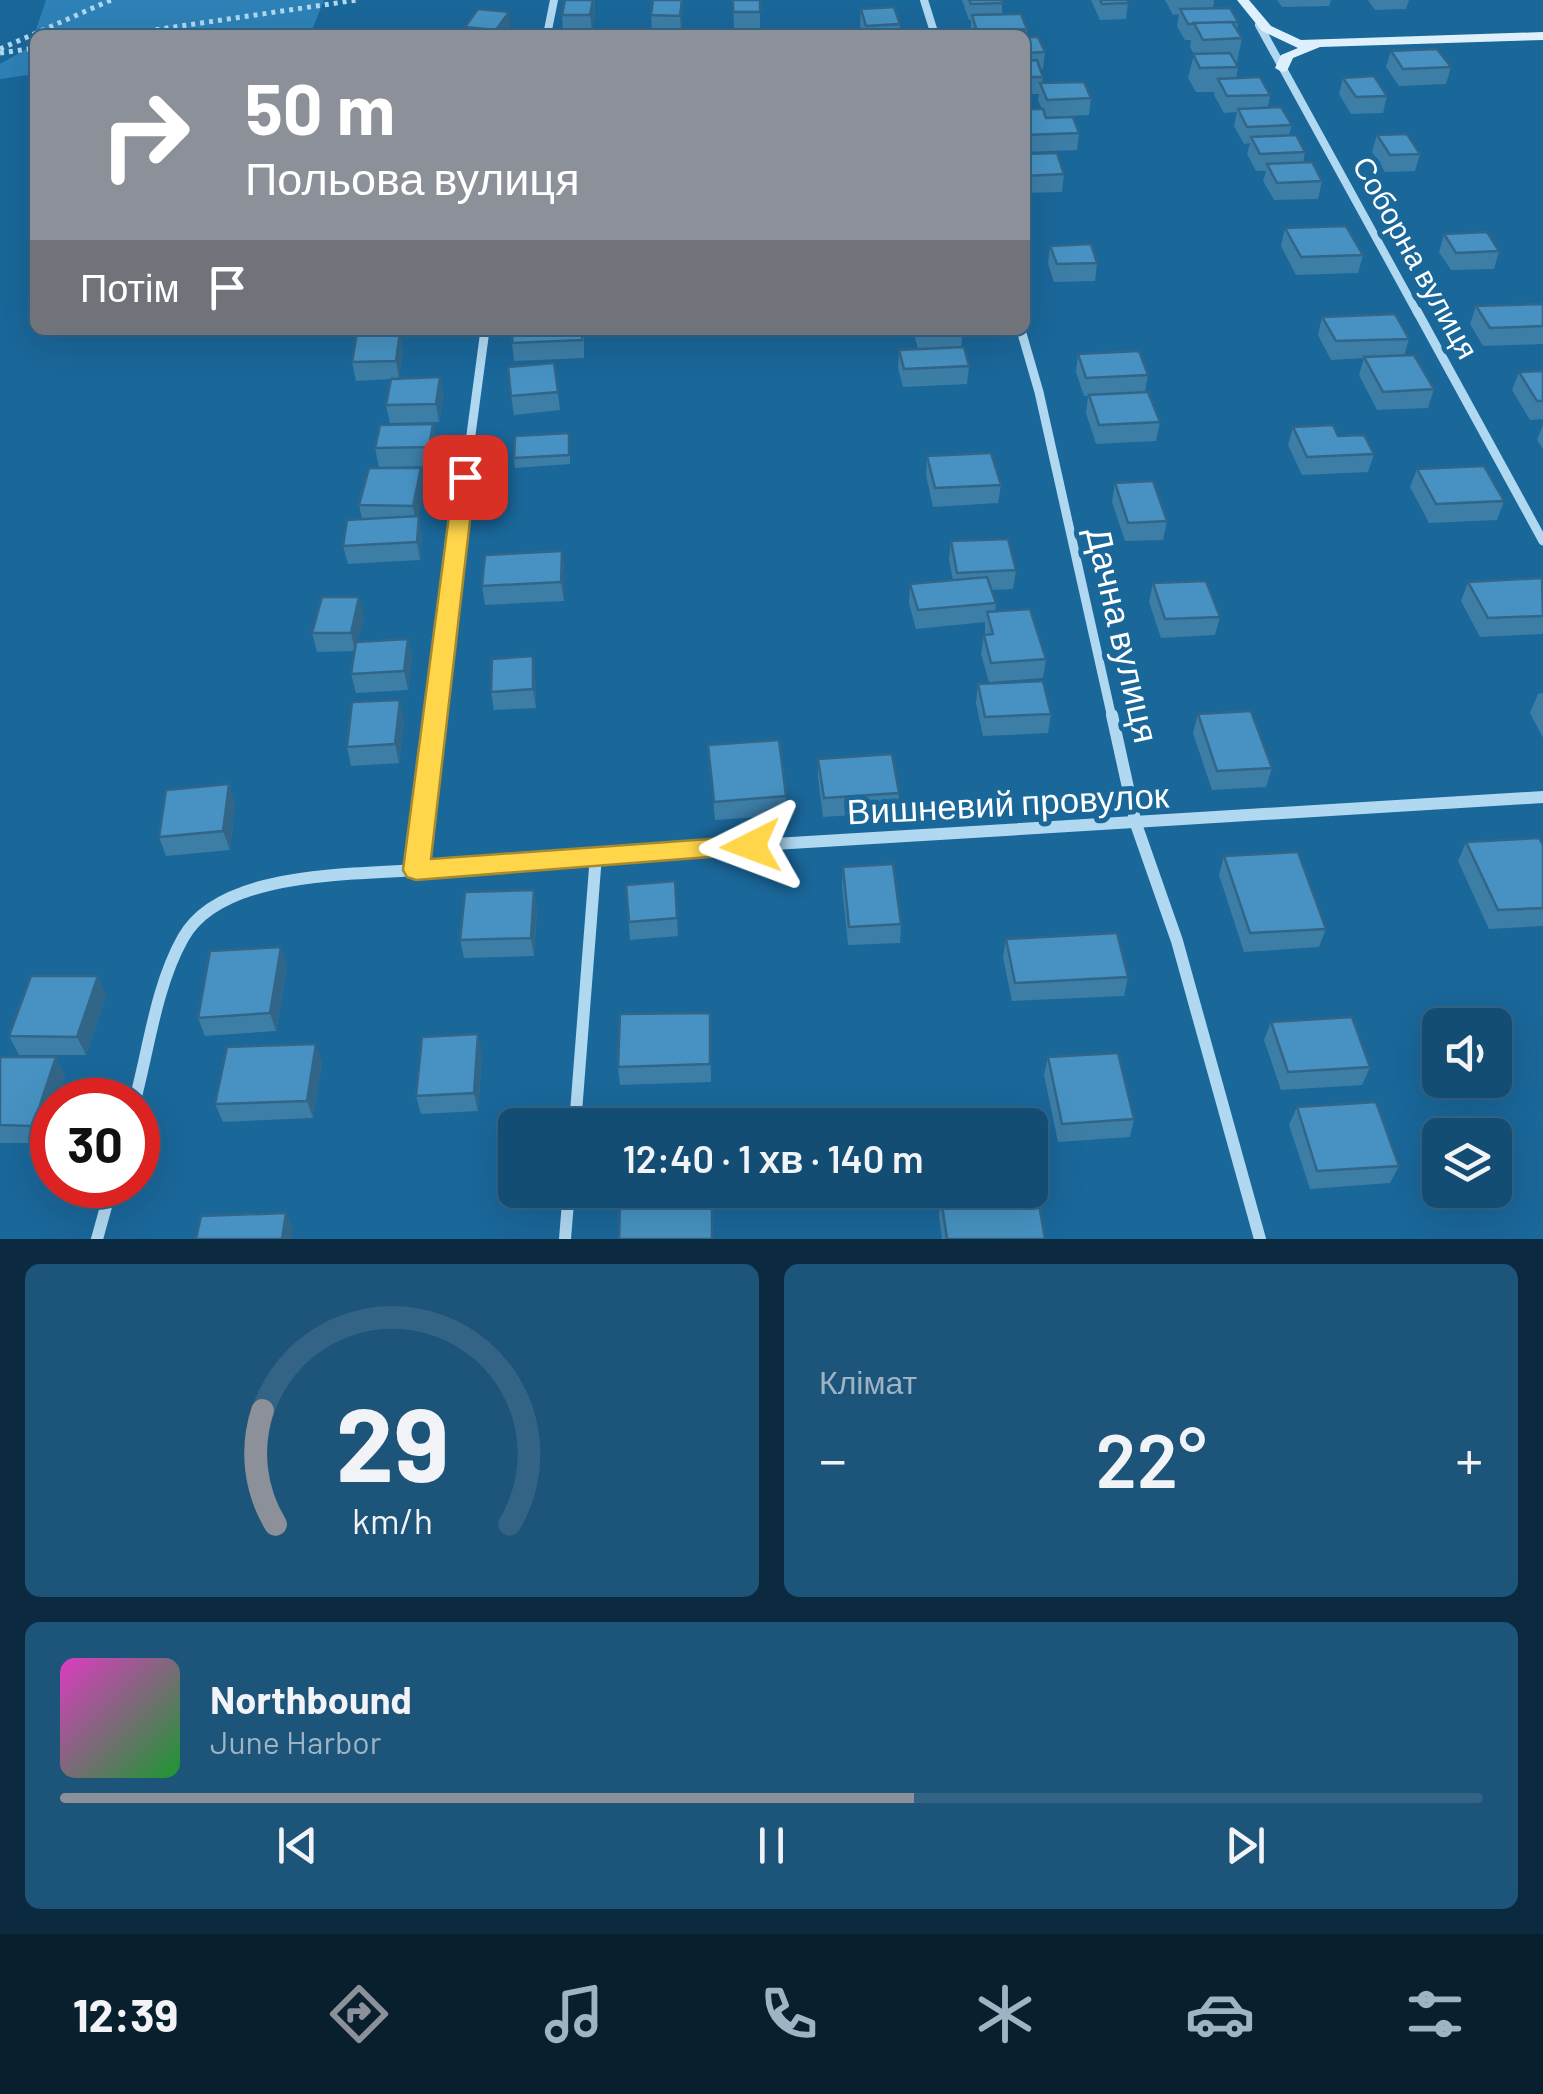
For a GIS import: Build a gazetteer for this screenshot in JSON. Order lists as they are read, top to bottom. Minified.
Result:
{"streets":{"street":["Соборна вулиця","Дачна вулиця","Вишневий провулок"]},"crossings":[["Дачна вулиця","Вишневий провулок"]],"page":{"turn":["50 m","Польова вулиця"],"then":"Потім","limit":"30","trip":"12:40 · 1 хв · 140 m","tile":"Клімат","heat":["−","22°","+"],"song":["Northbound","June Harbor"],"tabs":"12:39","gauge":["29","km/h"]}}
